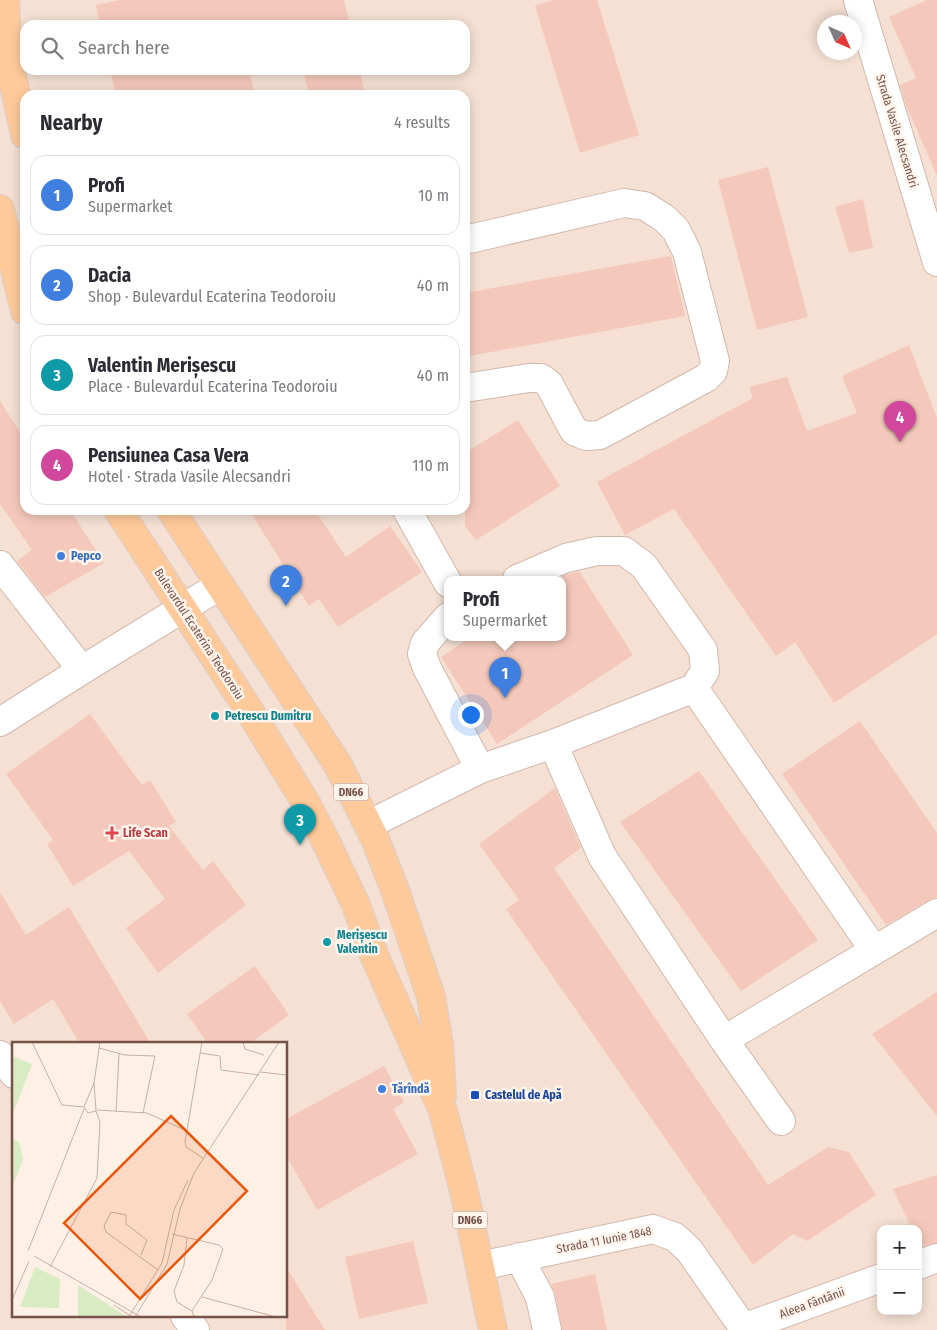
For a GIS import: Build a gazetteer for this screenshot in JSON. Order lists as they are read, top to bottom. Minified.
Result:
{"streets":{"main road":["Bulevardul Ecaterina Teodoroiu","DN66"],"street":["Strada Vasile Alecsandri","Strada 11 Iunie 1848","Aleea Fântânii"]},"crossings":[["Bulevardul Ecaterina Teodoroiu","Strada 11 Iunie 1848"],["Strada 11 Iunie 1848","Aleea Fântânii"]],"places":{"other":["Pepco","Petrescu Dumitru","Merișescu Valentin","Tărîndă"],"health":["Life Scan"],"transit":["Castelul de Apă"]},"north":"bottom right","page":{"search":"Search here","heading":["Nearby","4 results"],"list":[{"mark":"1","name":"Profi","note":"Supermarket","value":"10 m"},{"mark":"2","name":"Dacia","note":"Shop · Bulevardul Ecaterina Teodoroiu","value":"40 m"},{"mark":"3","name":"Valentin Merișescu","note":"Place · Bulevardul Ecaterina Teodoroiu","value":"40 m"},{"mark":"4","name":"Pensiunea Casa Vera","note":"Hotel · Strada Vasile Alecsandri","value":"110 m"}],"pins":["4","2","1","3"],"popup":["Profi","Supermarket"],"map_buttons":["+","−"]}}
